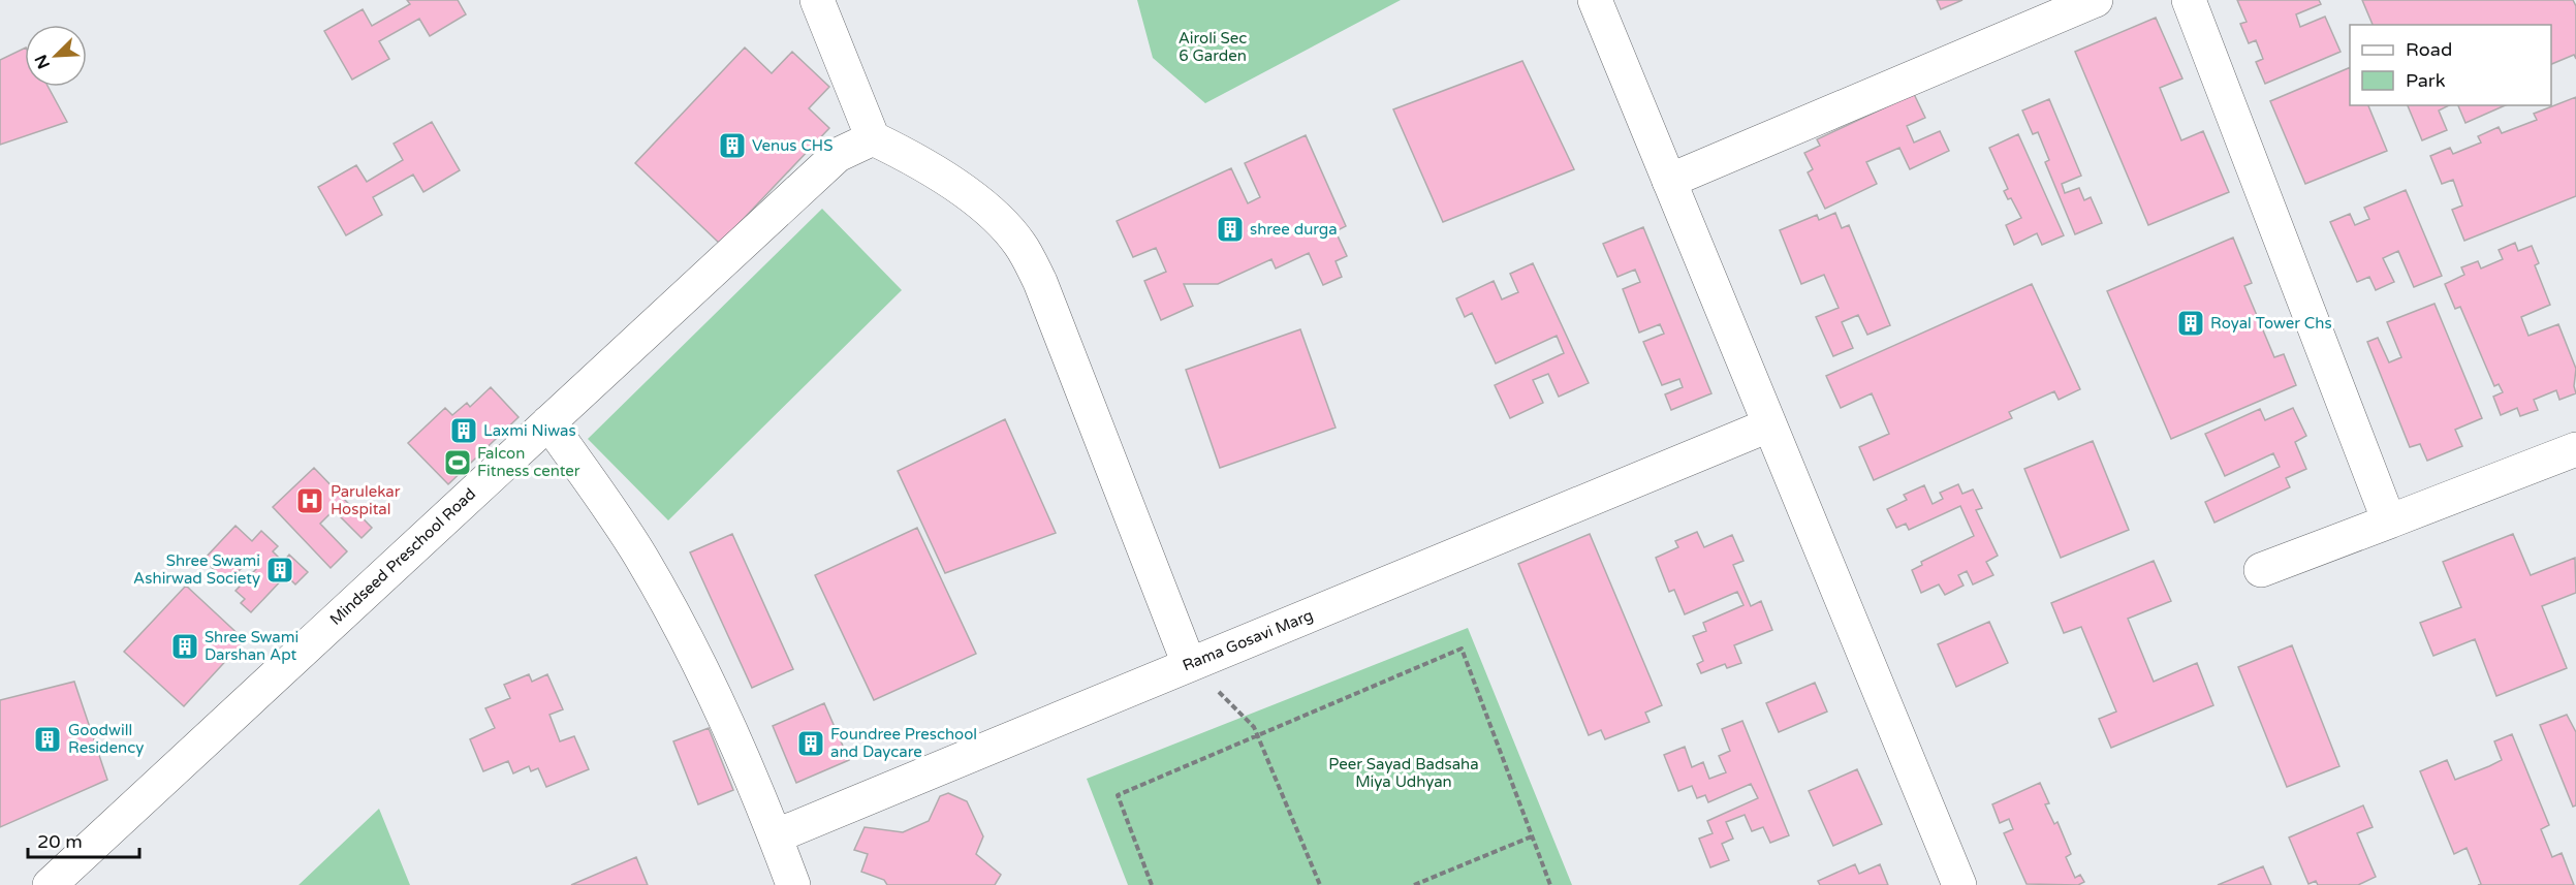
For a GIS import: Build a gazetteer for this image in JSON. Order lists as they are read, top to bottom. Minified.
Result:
{"streets":{"street":["Mindseed Preschool Road","Rama Gosavi Marg"]},"parks":["Airoli Sec 6 Garden","Peer Sayad Badsaha Miya Udhyan"],"places":{"building":["Venus CHS","shree durga","Royal Tower Chs","Laxmi Niwas","Shree Swami Ashirwad Society","Shree Swami Darshan Apt","Goodwill Residency","Foundree Preschool and Daycare"],"sports":["Falcon Fitness center"],"hospital":["Parulekar Hospital"]},"legend":["Road","Park"],"scale_bar":"20 m","north":"bottom left"}
